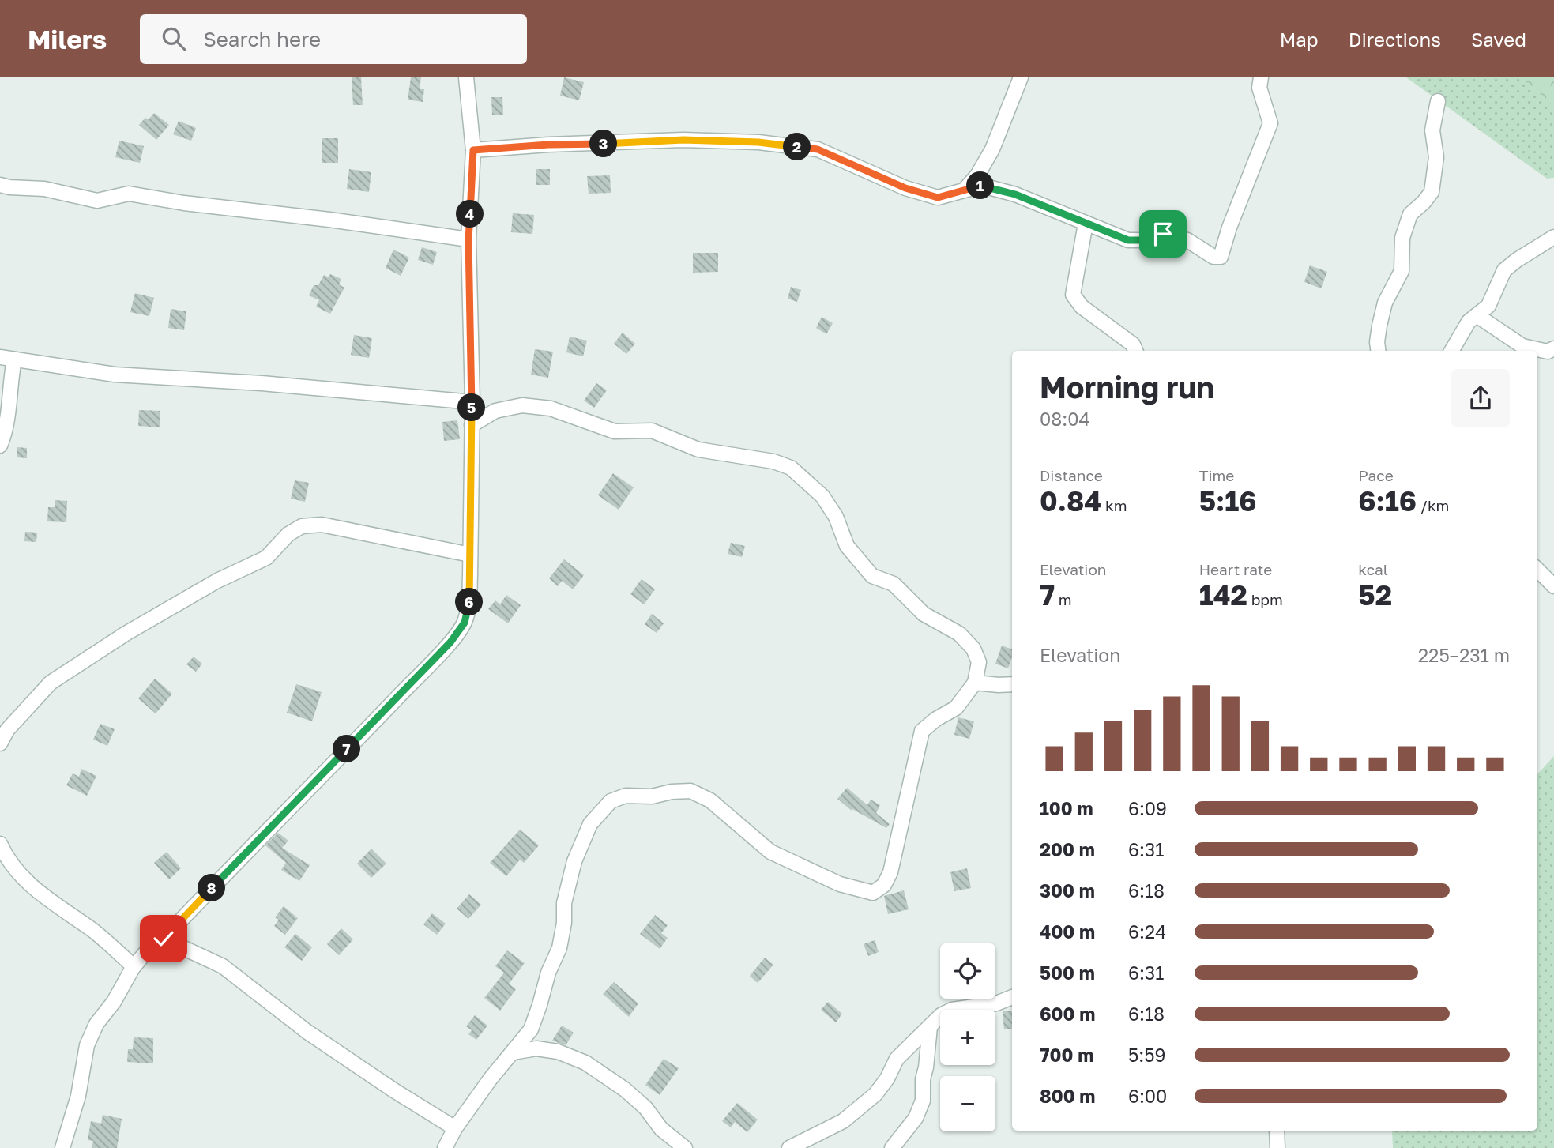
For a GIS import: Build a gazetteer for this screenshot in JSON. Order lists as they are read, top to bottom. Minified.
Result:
{"page":{"header":"Milers","search":"Search here","nav":["Map","Directions","Saved"],"pins":["3","2","1","4","5","6","7","8"],"heading":["Morning run","08:04"],"stats":[["Distance","0.84 km"],["Time","5:16"],["Pace","6:16 /km"],["Elevation","7 m"],["Heart rate","142 bpm"],["kcal","52"]],"chart":["Elevation","225–231 m"],"list":[{"name":"100 m","note":"6:09"},{"name":"200 m","note":"6:31"},{"name":"300 m","note":"6:18"},{"name":"400 m","note":"6:24"},{"name":"500 m","note":"6:31"},{"name":"600 m","note":"6:18"},{"name":"700 m","note":"5:59"},{"name":"800 m","note":"6:00"}],"map_buttons":["+","−"]}}
